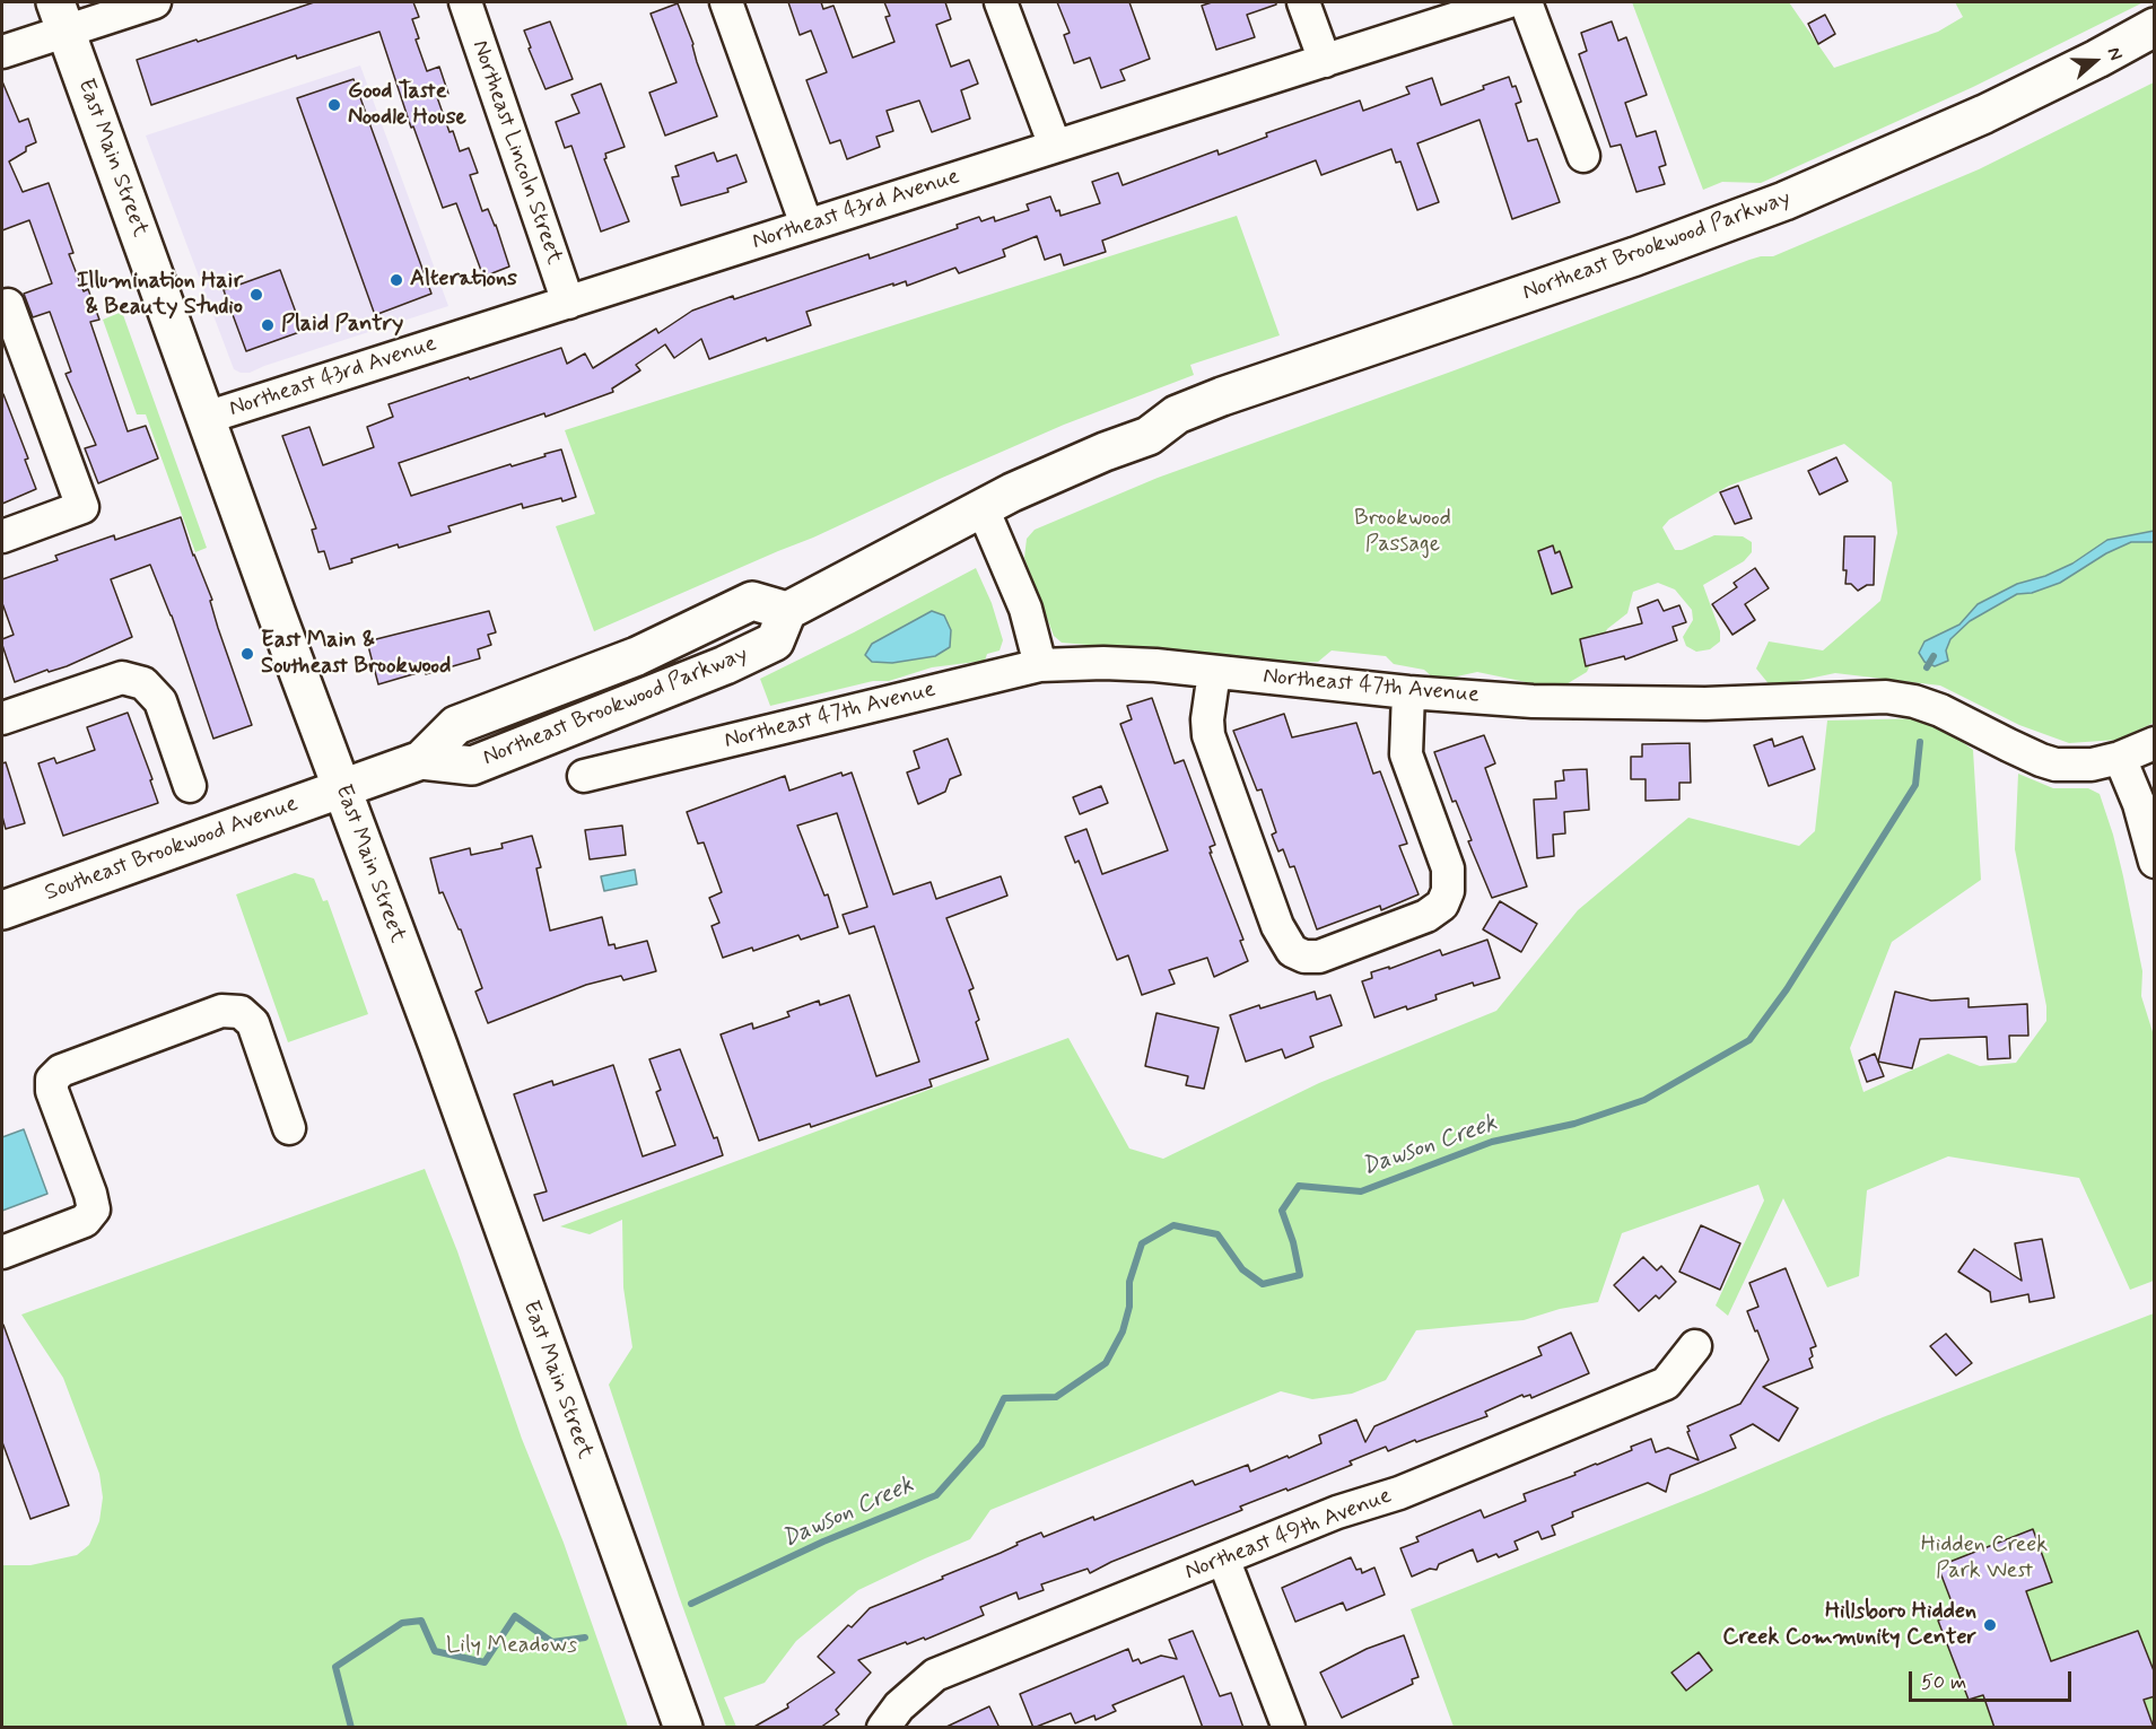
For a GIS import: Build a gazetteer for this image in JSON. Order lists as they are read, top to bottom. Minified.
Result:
{"streets":{"main road":["East Main Street","Northeast Brookwood Parkway","Southeast Brookwood Avenue"],"street":["Northeast Lincoln Street","Northeast 43rd Avenue","Northeast 47th Avenue","Northeast 49th Avenue"]},"crossings":[["Northeast Lincoln Street","Northeast 43rd Avenue"],["East Main Street","Northeast 43rd Avenue"],["East Main Street","Northeast Brookwood Parkway"],["East Main Street","Southeast Brookwood Avenue"],["Northeast Brookwood Parkway","Southeast Brookwood Avenue"]],"water":["Dawson Creek"],"parks":["Brookwood Passage","Hidden Creek Park West","Lily Meadows"],"places":["Good Taste Noodle House","Alterations","Illumination Hair & Beauty Studio","Plaid Pantry","East Main & Southeast Brookwood","Hillsboro Hidden Creek Community Center"],"scale_bar":"50 m","north":"right"}
